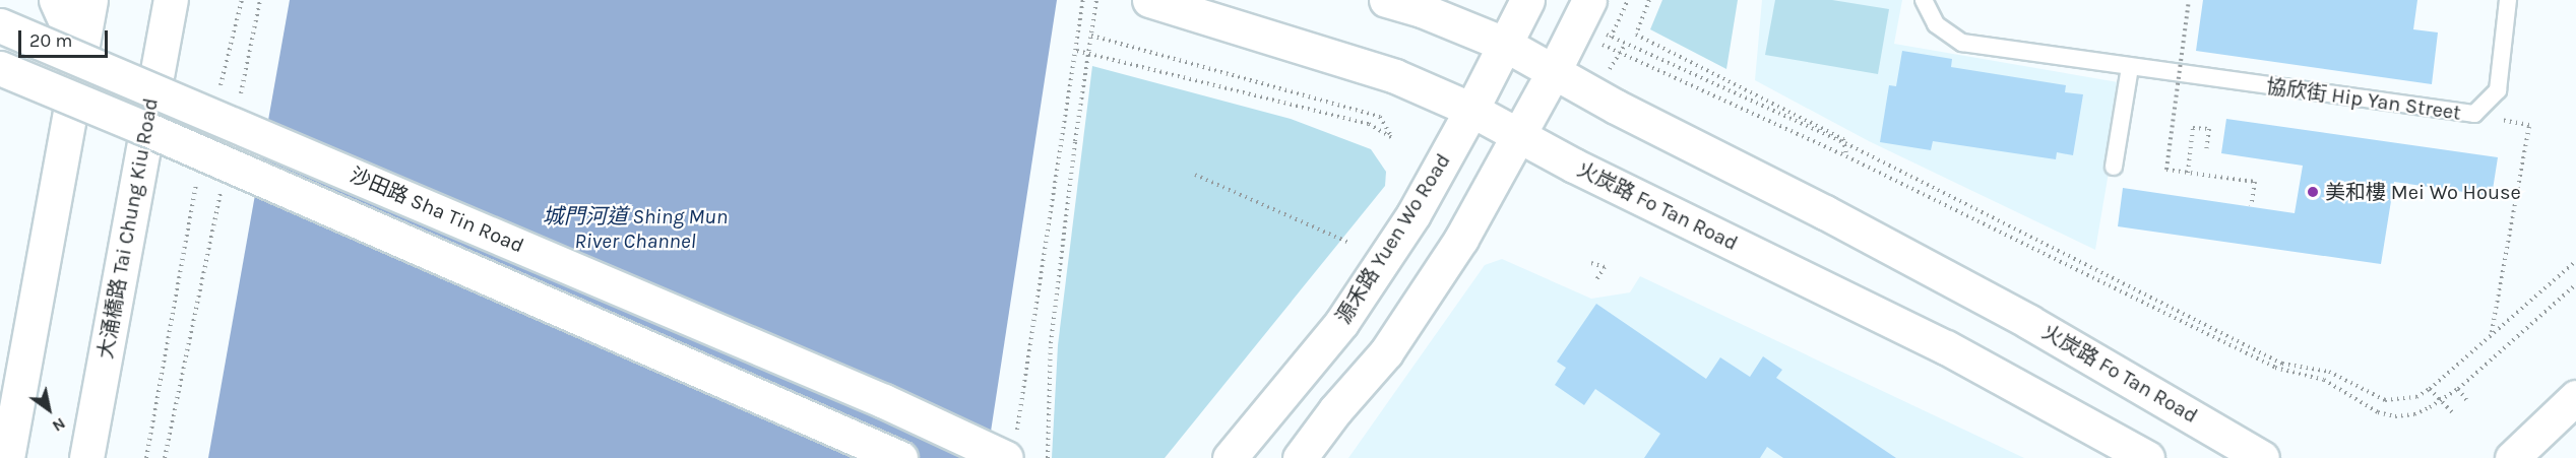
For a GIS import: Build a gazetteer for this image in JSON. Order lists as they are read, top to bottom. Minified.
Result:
{"streets":{"main road":["火炭路 Fo Tan Road","沙田路 Sha Tin Road","大涌橋路 Tai Chung Kiu Road","源禾路 Yuen Wo Road"],"lane":["協欣街 Hip Yan Street"]},"crossings":[["火炭路 Fo Tan Road","源禾路 Yuen Wo Road"]],"water":["城門河道 Shing Mun River Channel"],"places":["美和樓 Mei Wo House"],"scale_bar":"20 m","north":"bottom right"}
